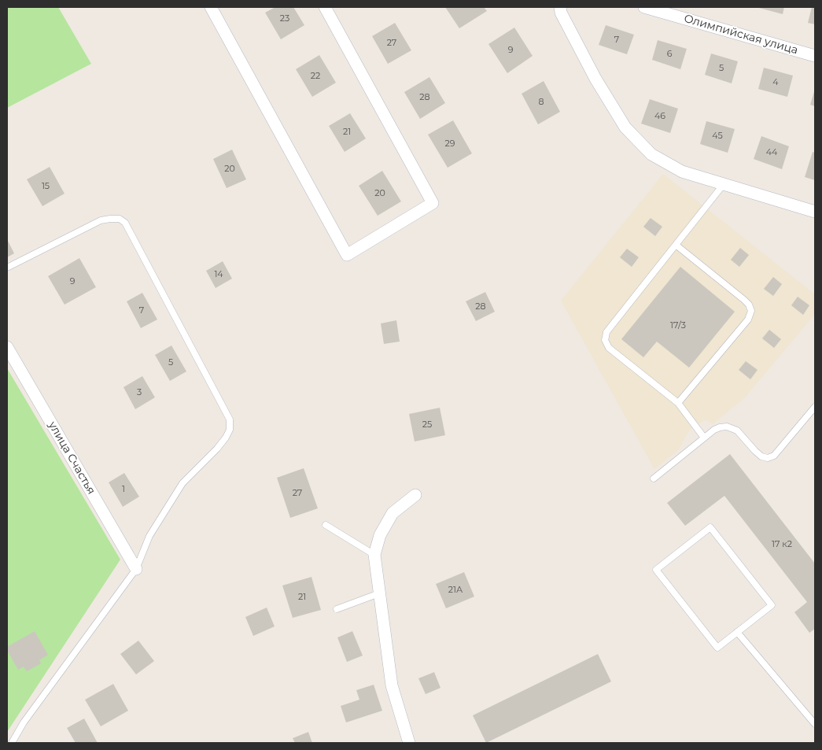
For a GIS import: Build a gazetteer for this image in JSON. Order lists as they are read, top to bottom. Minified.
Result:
{"streets":{"street":["Олимпийская улица","улица Счастья"]},"house_numbers":["23","7","27","9","6","5","22","4","28","8","46","21","45","29","44","20","15","20","14","9","28","7","17/3","5","3","25","1","27","17 к2","21А","21"]}
